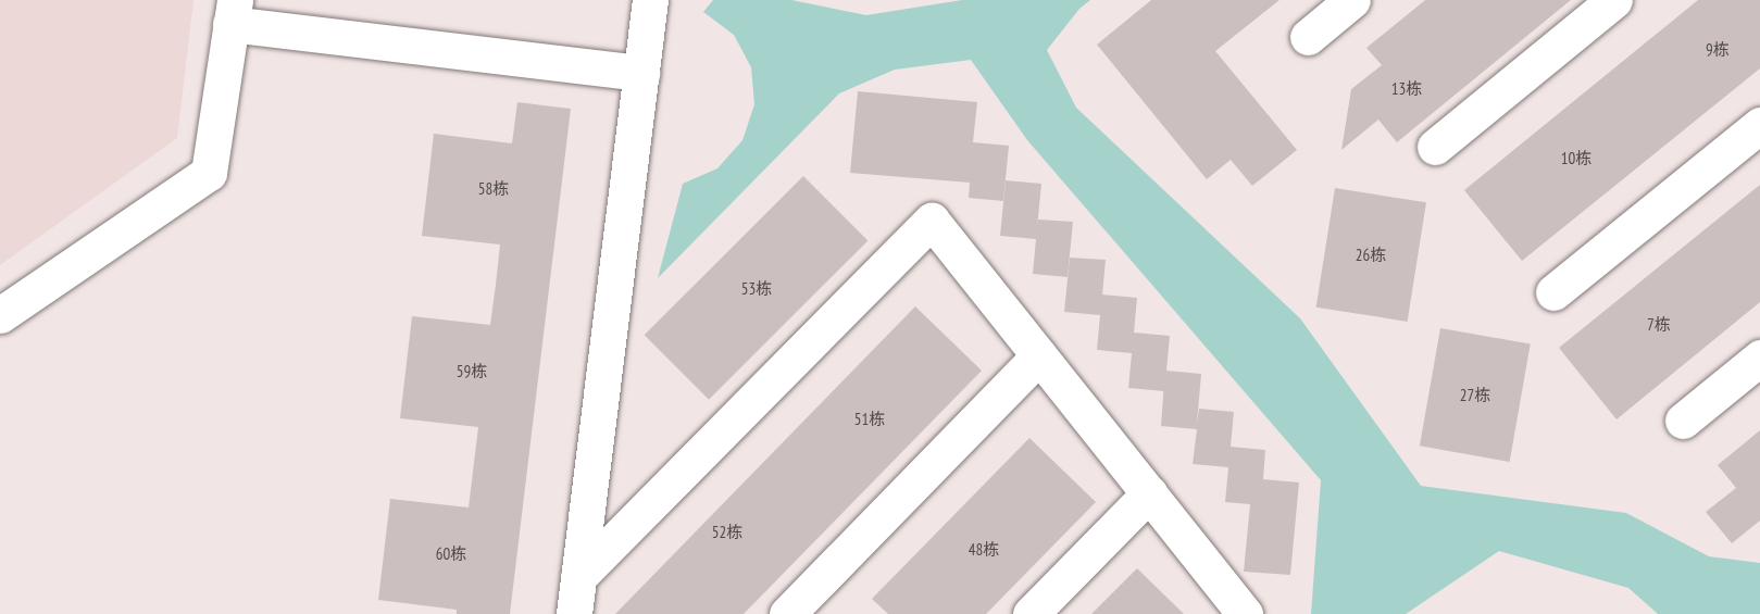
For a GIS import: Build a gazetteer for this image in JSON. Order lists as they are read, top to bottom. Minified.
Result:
{"house_numbers":["9栋","13栋","10栋","58栋","26栋","53栋","7栋","59栋","27栋","51栋","52栋","48栋","60栋"]}
